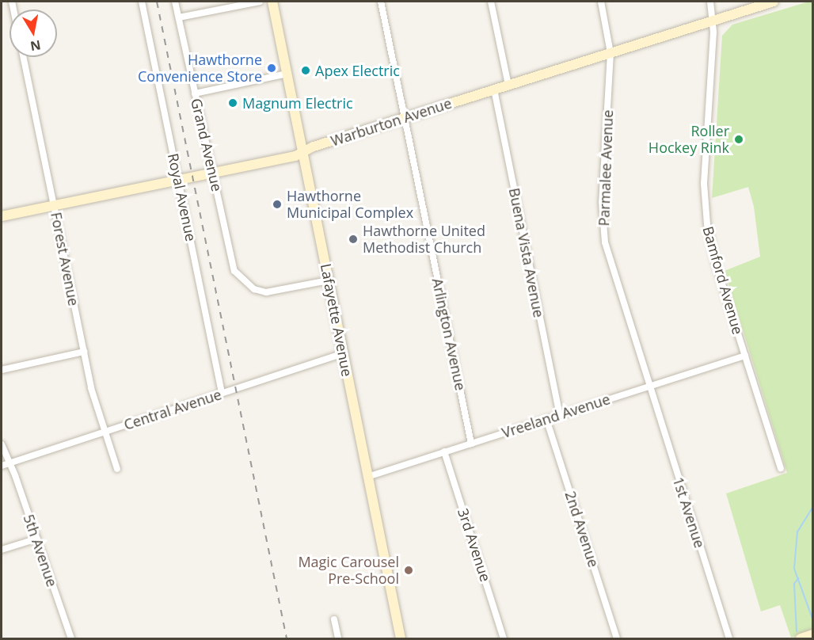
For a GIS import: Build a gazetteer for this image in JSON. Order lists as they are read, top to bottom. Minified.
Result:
{"streets":{"street":["Warburton Avenue","Grand Avenue","Parmalee Avenue","Royal Avenue","Buena Vista Avenue","Forest Avenue","Bamford Avenue","Lafayette Avenue","Arlington Avenue","Central Avenue","Vreeland Avenue","1st Avenue","2nd Avenue","3rd Avenue","5th Avenue"]},"crossings":[["Warburton Avenue","Grand Avenue"],["Warburton Avenue","Parmalee Avenue"],["Warburton Avenue","Royal Avenue"],["Warburton Avenue","Buena Vista Avenue"],["Warburton Avenue","Forest Avenue"],["Warburton Avenue","Bamford Avenue"],["Warburton Avenue","Lafayette Avenue"],["Warburton Avenue","Arlington Avenue"],["Grand Avenue","Lafayette Avenue"],["Parmalee Avenue","Vreeland Avenue"],["Parmalee Avenue","1st Avenue"],["Royal Avenue","Central Avenue"],["Buena Vista Avenue","Vreeland Avenue"],["Forest Avenue","Central Avenue"],["Bamford Avenue","Vreeland Avenue"],["Lafayette Avenue","Central Avenue"],["Lafayette Avenue","Vreeland Avenue"],["Arlington Avenue","Vreeland Avenue"],["Central Avenue","5th Avenue"],["Vreeland Avenue","1st Avenue"],["Vreeland Avenue","2nd Avenue"],["Vreeland Avenue","3rd Avenue"]],"places":["Hawthorne Convenience Store","Apex Electric","Magnum Electric","Roller Hockey Rink","Hawthorne Municipal Complex","Hawthorne United Methodist Church","Magic Carousel Pre-School"],"north":"bottom"}
